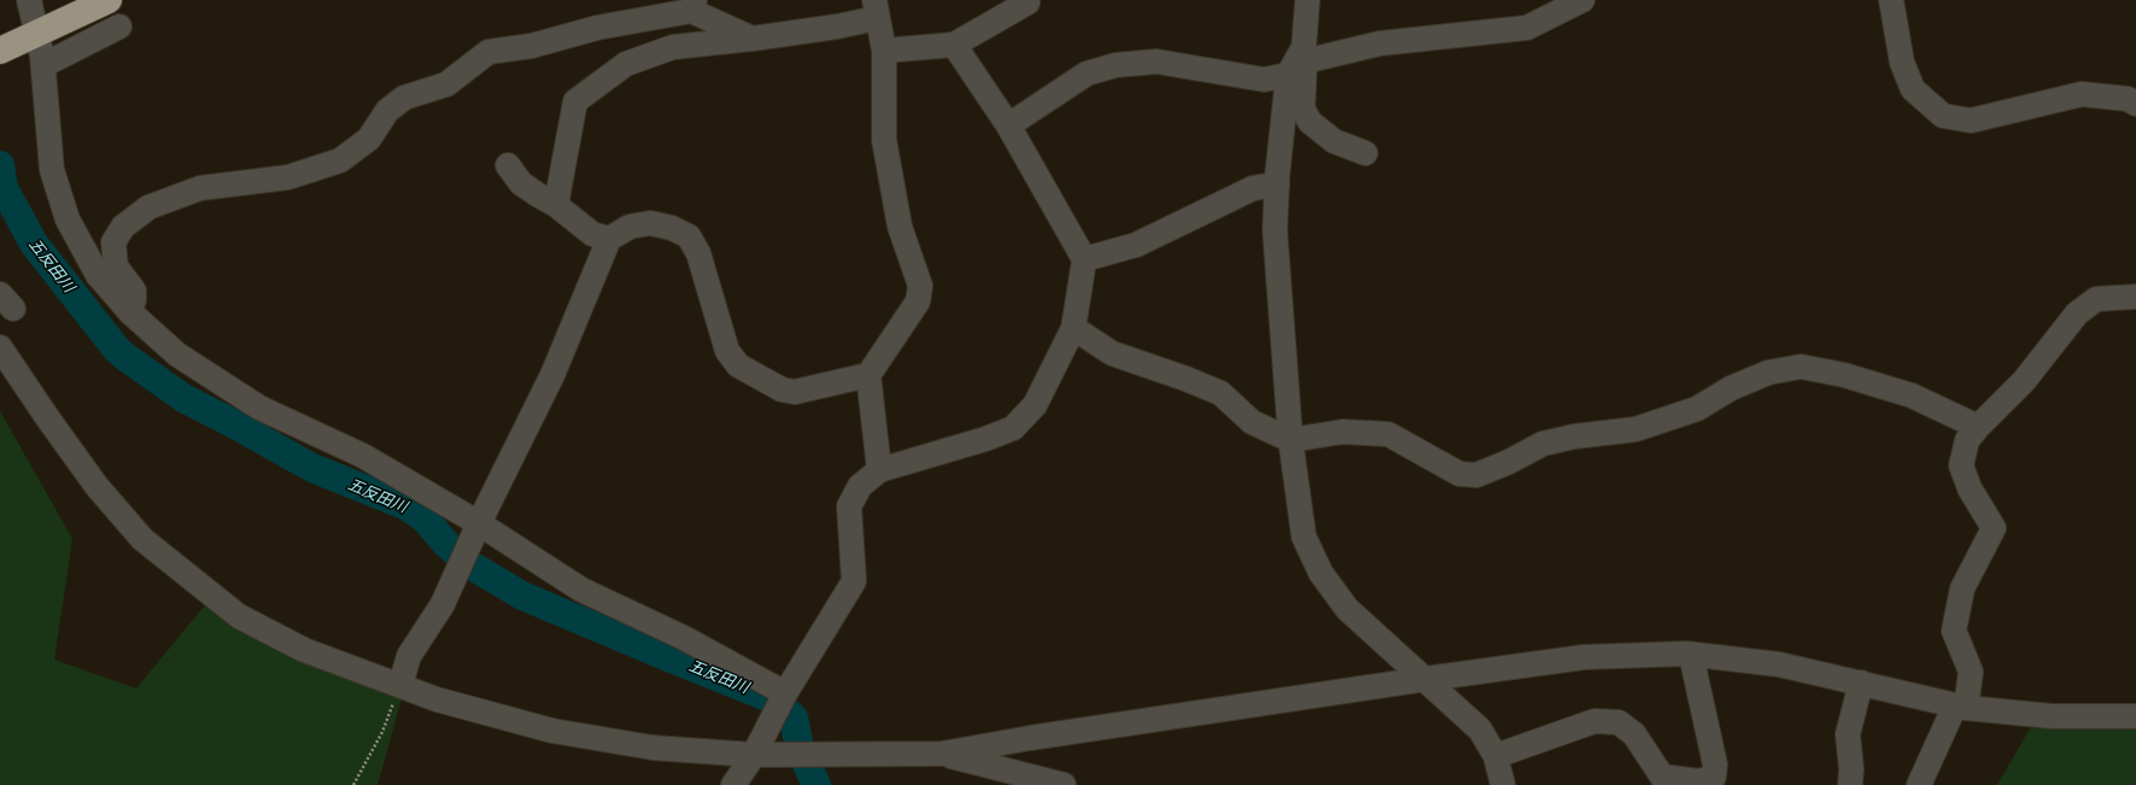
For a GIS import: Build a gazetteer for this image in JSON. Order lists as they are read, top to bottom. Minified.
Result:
{"water":["五反田川"]}
